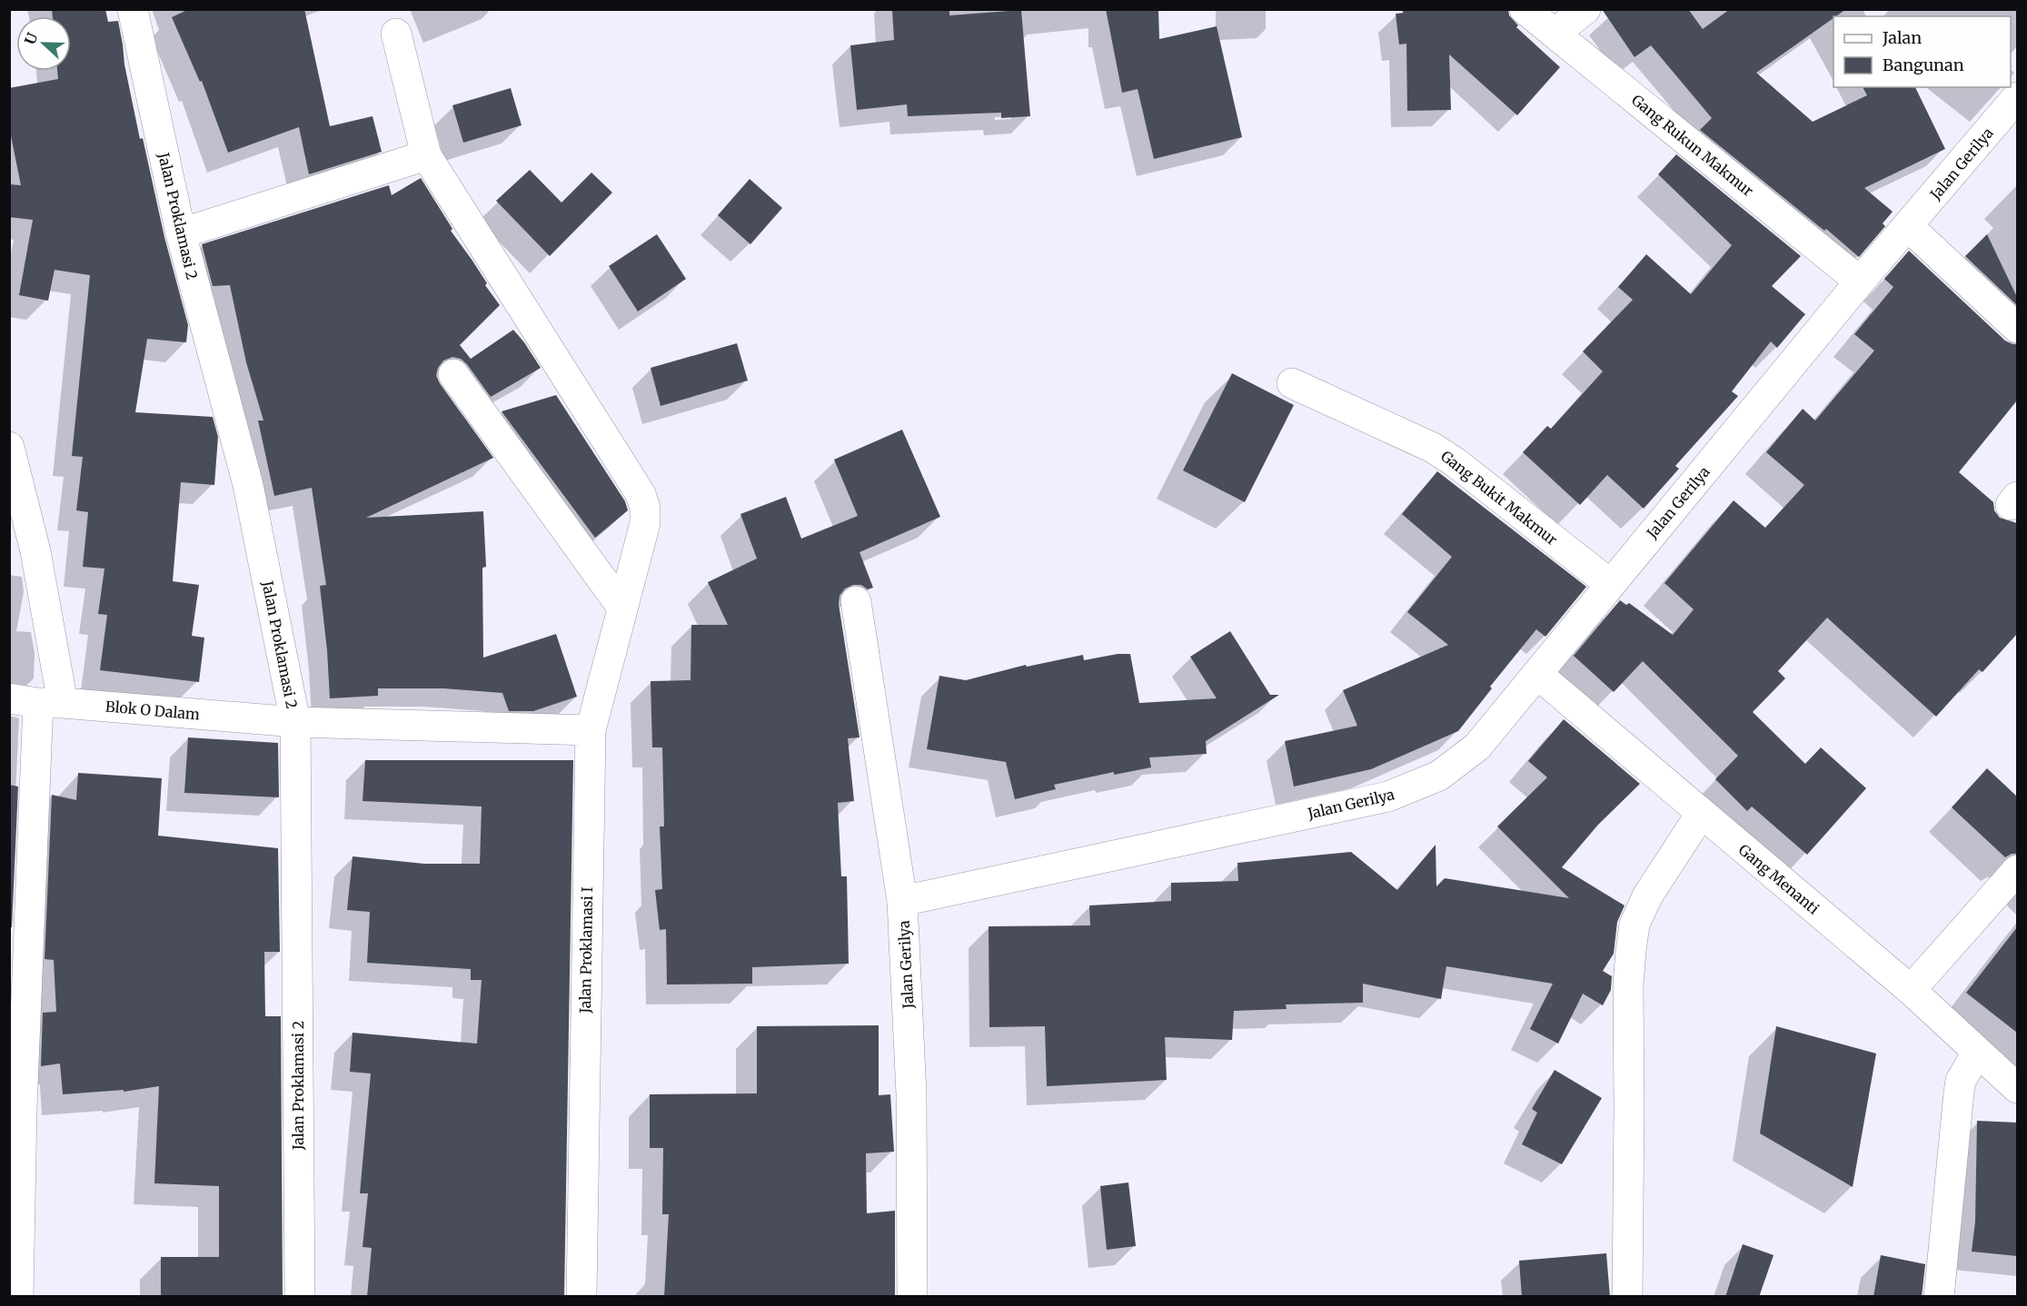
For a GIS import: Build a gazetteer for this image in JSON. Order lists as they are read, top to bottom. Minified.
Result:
{"streets":{"street":["Gang Rukun Makmur","Jalan Gerilya","Jalan Proklamasi 2","Gang Bukit Makmur","Blok O Dalam","Gang Menanti","Jalan Proklamasi I"]},"crossings":[["Gang Rukun Makmur","Jalan Gerilya"],["Jalan Gerilya","Gang Bukit Makmur"],["Jalan Gerilya","Gang Menanti"],["Jalan Proklamasi 2","Blok O Dalam"],["Blok O Dalam","Jalan Proklamasi I"]],"legend":["Jalan","Bangunan"],"north":"left"}
